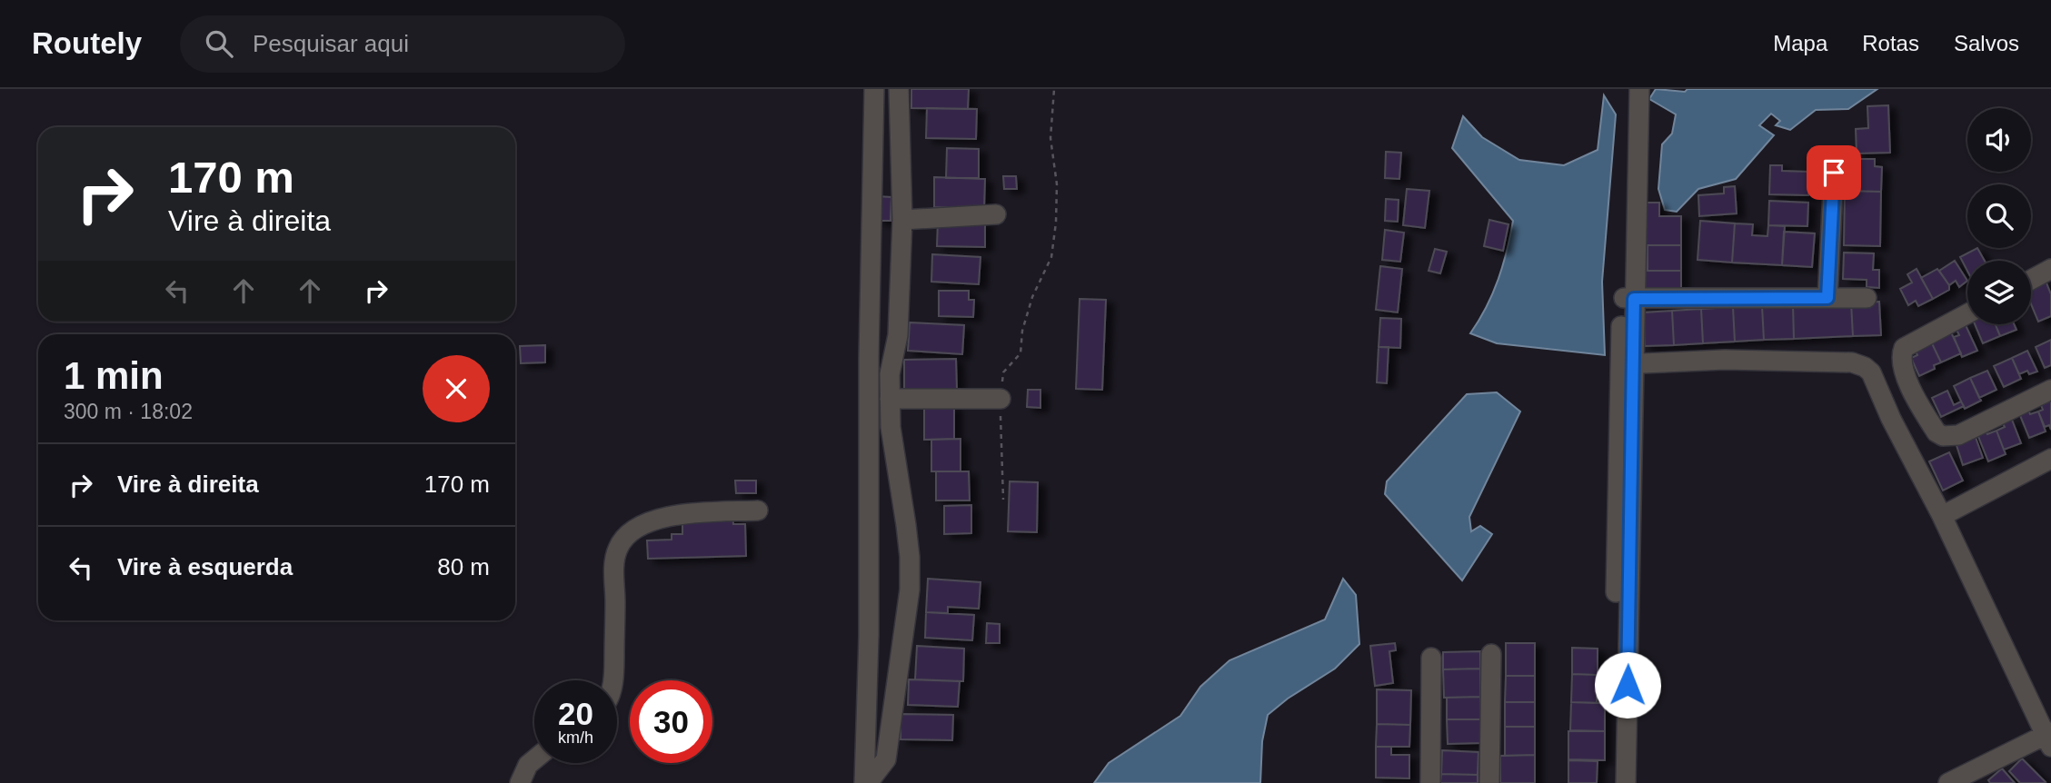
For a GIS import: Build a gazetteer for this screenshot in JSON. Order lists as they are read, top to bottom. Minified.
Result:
{"page":{"header":"Routely","search":"Pesquisar aqui","nav":["Mapa","Rotas","Salvos"],"turn":["170 m","Vire à direita"],"heading":["1 min","300 m · 18:02"],"list":[{"name":"Vire à direita","value":"170 m"},{"name":"Vire à esquerda","value":"80 m"}],"speed":"20 km/h","limit":"30"}}
